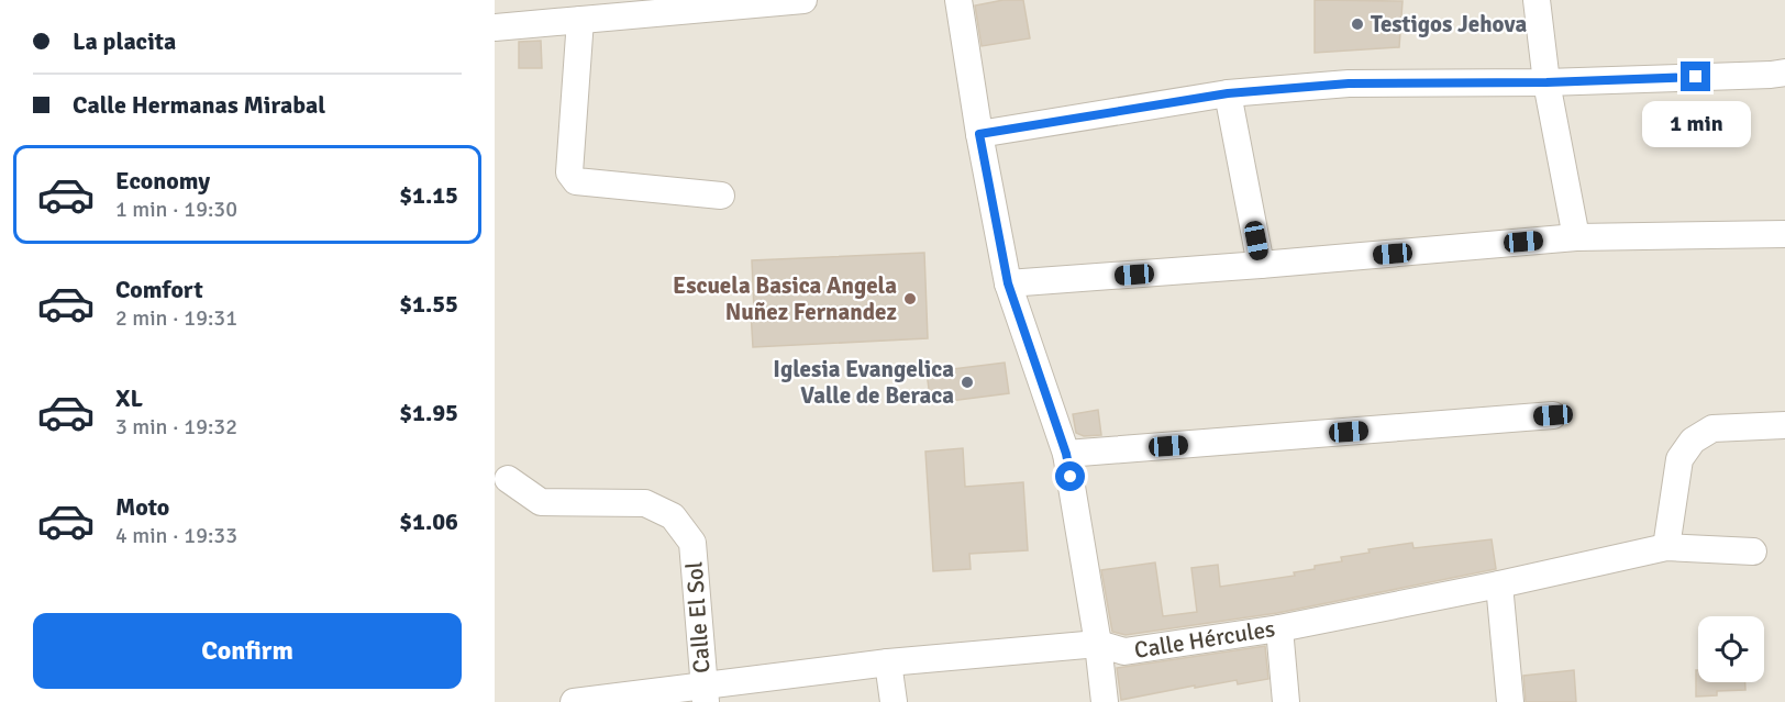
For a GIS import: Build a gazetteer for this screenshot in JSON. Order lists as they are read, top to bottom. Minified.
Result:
{"streets":{"street":["Calle El Sol","Calle Hércules"]},"crossings":[["Calle El Sol","Calle Hércules"]],"places":["Testigos Jehova","Escuela Basica Angela Nuñez Fernandez","Iglesia Evangelica Valle de Beraca"],"page":{"banner":["La placita","Calle Hermanas Mirabal"],"bubble":"1 min","list":[{"name":"Economy","note":"1 min · 19:30","value":"$1.15"},{"name":"Comfort","note":"2 min · 19:31","value":"$1.55"},{"name":"XL","note":"3 min · 19:32","value":"$1.95"},{"name":"Moto","note":"4 min · 19:33","value":"$1.06"}],"buttons":"Confirm"}}
